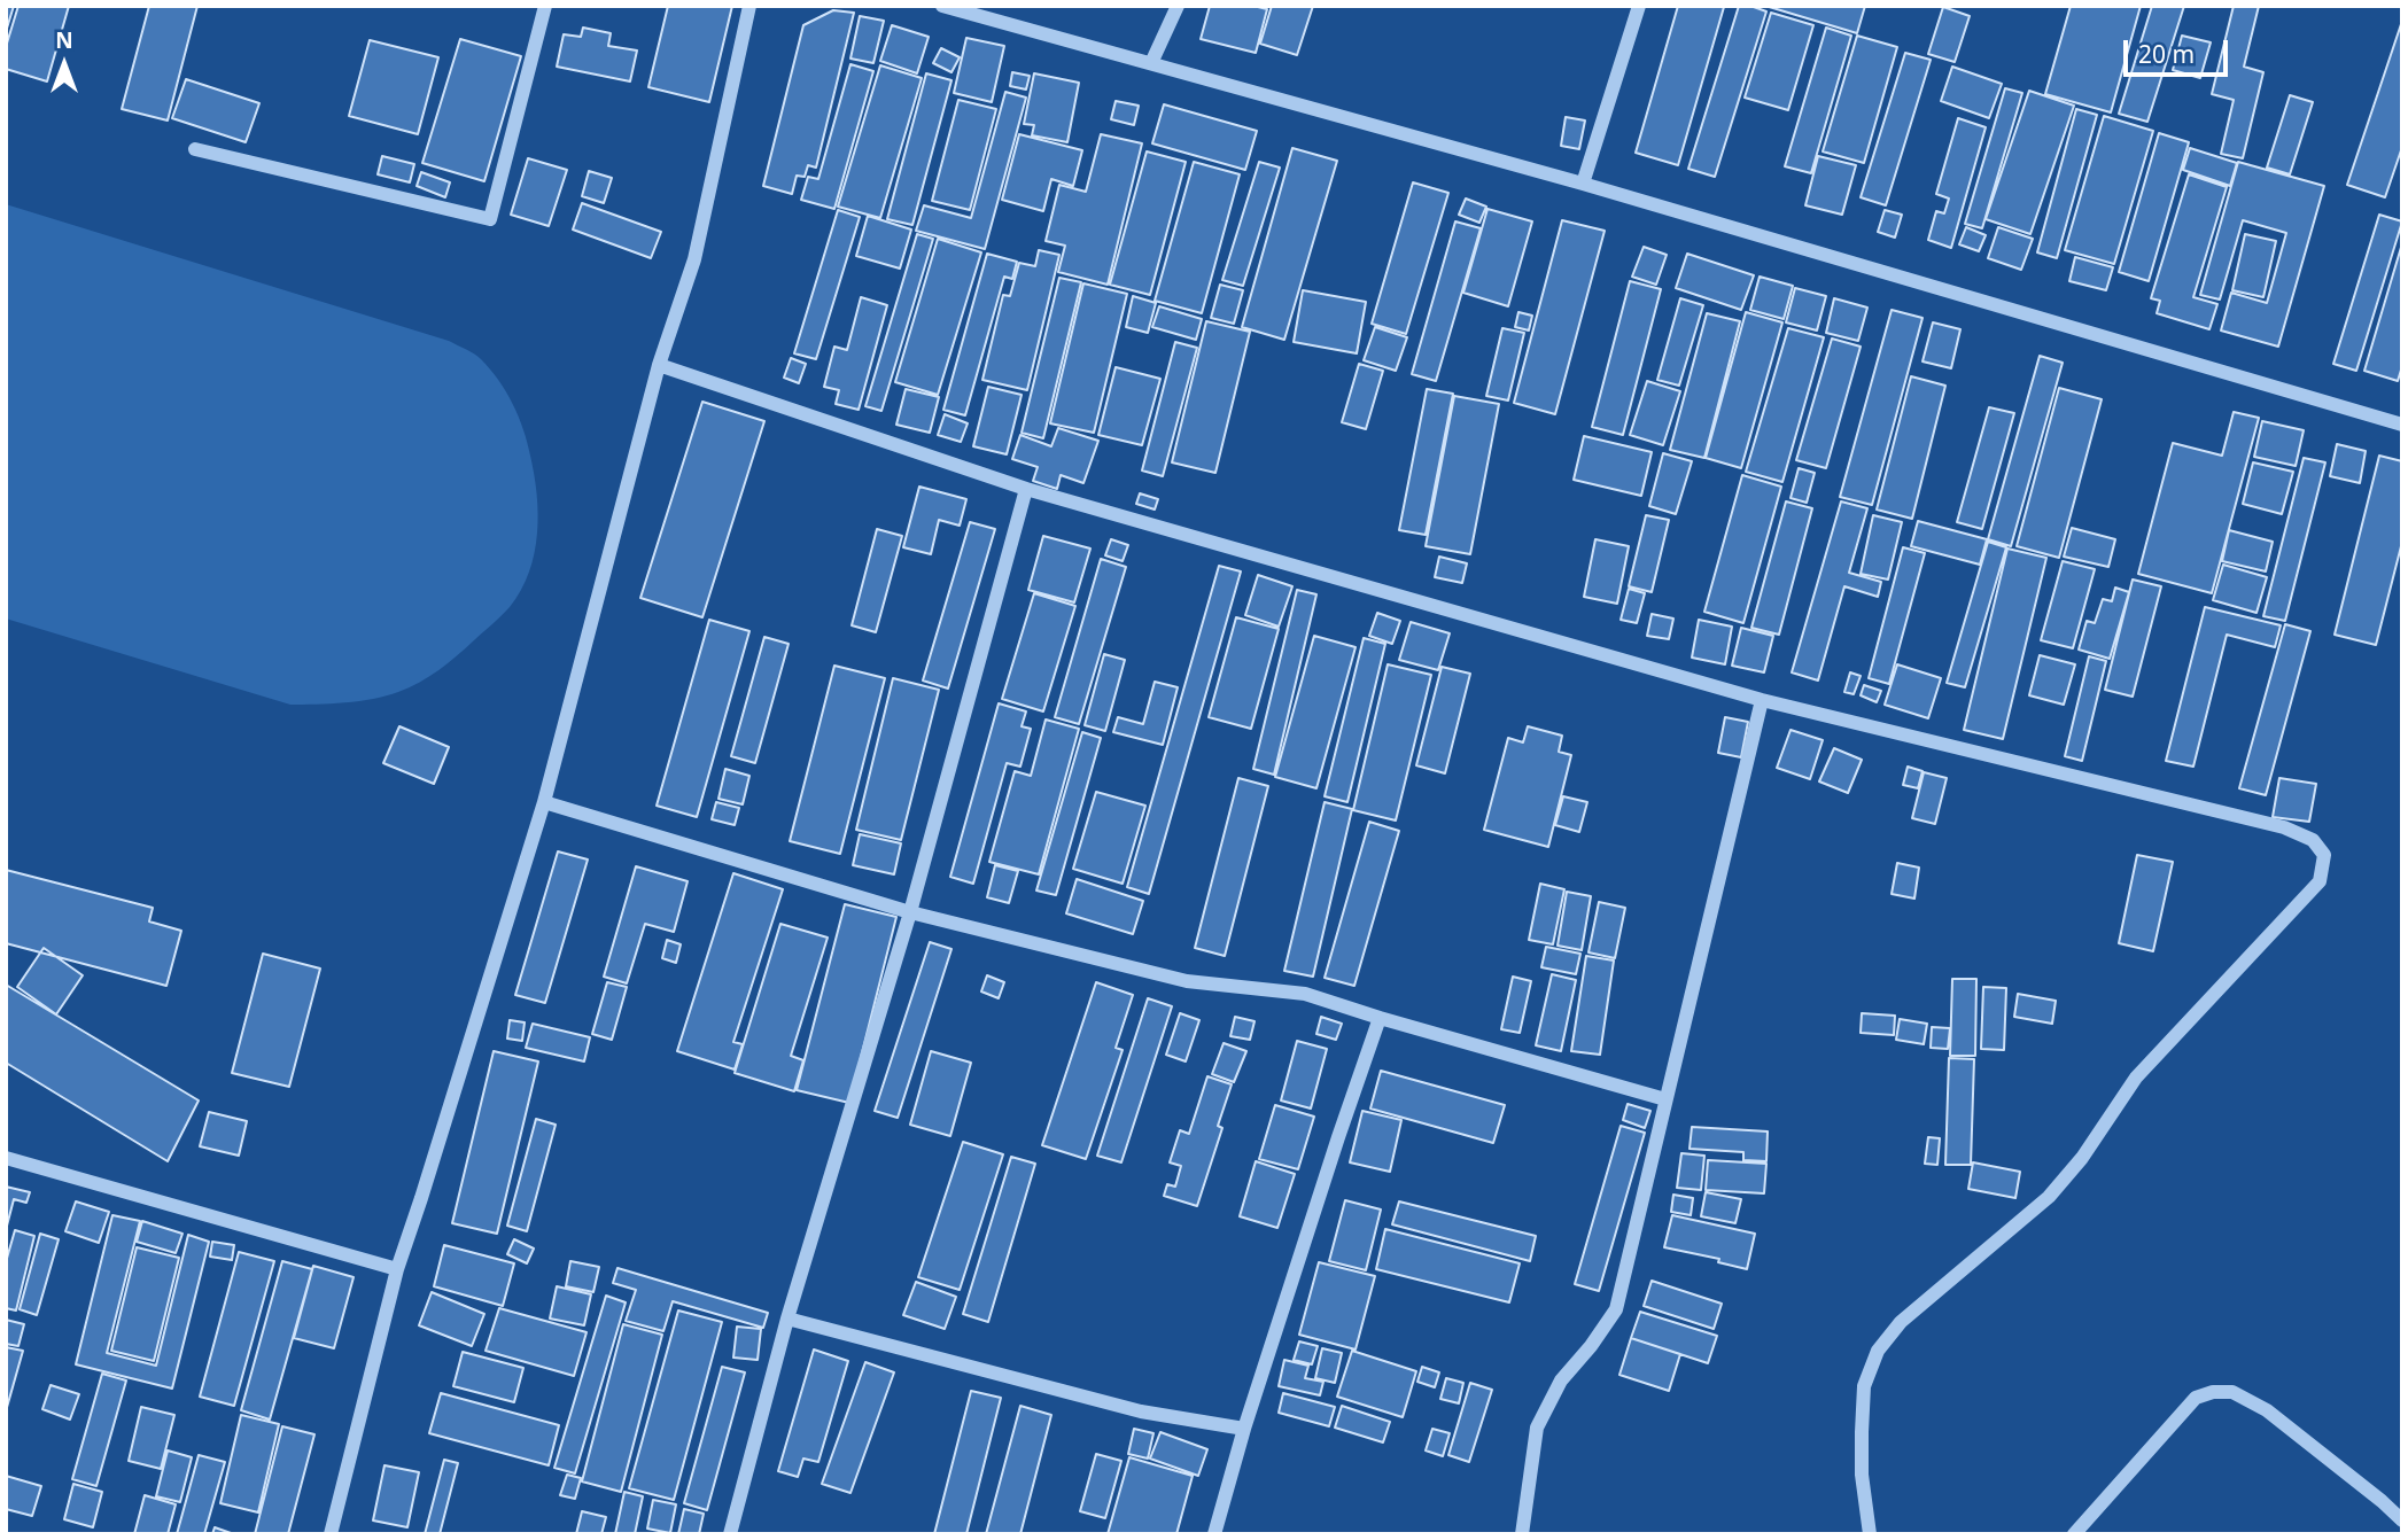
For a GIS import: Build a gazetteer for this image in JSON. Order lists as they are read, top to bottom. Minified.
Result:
{"scale_bar":"20 m","north":"top"}
